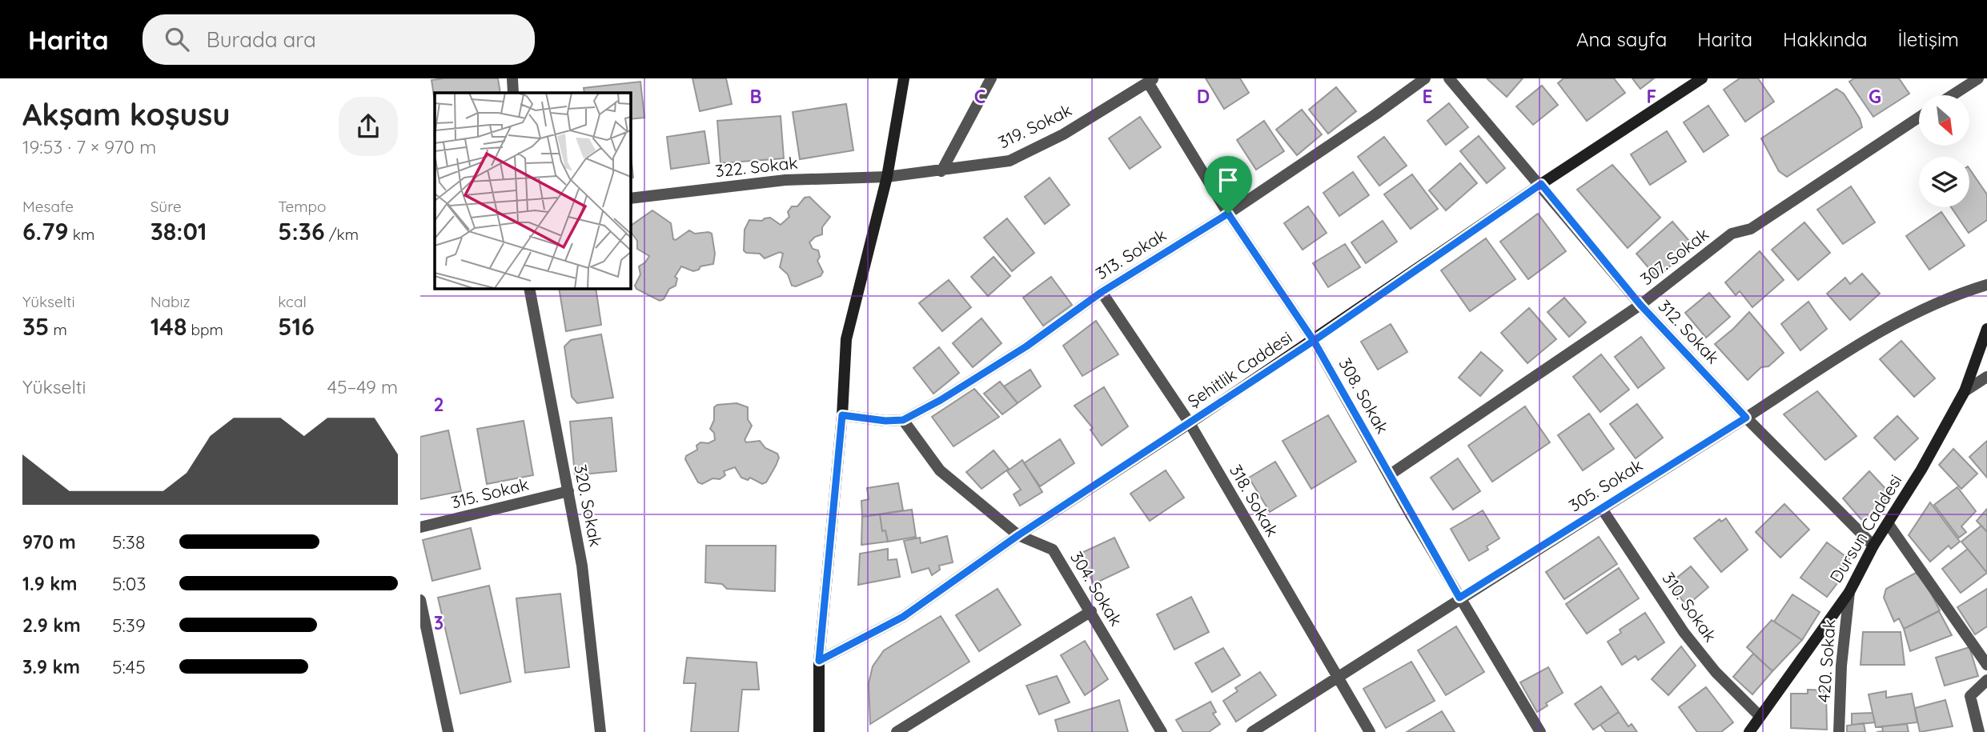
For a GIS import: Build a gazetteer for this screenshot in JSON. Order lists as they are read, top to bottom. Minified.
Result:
{"streets":{"street":["319. Sokak","322. Sokak","313. Sokak","307. Sokak","312. Sokak","Şehitlik Caddesi","308. Sokak","305. Sokak","315. Sokak","318. Sokak","320. Sokak","Dursun Caddesi","304. Sokak","310. Sokak","420. Sokak"]},"crossings":[["319. Sokak","322. Sokak"],["319. Sokak","308. Sokak"],["313. Sokak","308. Sokak"],["313. Sokak","318. Sokak"],["313. Sokak","304. Sokak"],["307. Sokak","312. Sokak"],["307. Sokak","308. Sokak"],["312. Sokak","Şehitlik Caddesi"],["312. Sokak","305. Sokak"],["312. Sokak","Dursun Caddesi"],["Şehitlik Caddesi","308. Sokak"],["Şehitlik Caddesi","318. Sokak"],["Şehitlik Caddesi","304. Sokak"],["308. Sokak","305. Sokak"],["305. Sokak","318. Sokak"],["305. Sokak","310. Sokak"],["315. Sokak","320. Sokak"],["Dursun Caddesi","310. Sokak"],["Dursun Caddesi","420. Sokak"]],"north":"bottom right","page":{"header":"Harita","search":"Burada ara","nav":["Ana sayfa","Harita","Hakkında","İletişim"],"heading":["Akşam koşusu","19:53 · 7 × 970 m"],"stats":[["Mesafe","6.79 km"],["Süre","38:01"],["Tempo","5:36 /km"],["Yükselti","35 m"],["Nabız","148 bpm"],["kcal","516"]],"chart":["Yükselti","45–49 m"],"list":[{"name":"970 m","note":"5:38"},{"name":"1.9 km","note":"5:03"},{"name":"2.9 km","note":"5:39"},{"name":"3.9 km","note":"5:45"}]},"grid":{"columns":["B","C","D","E","F","G"],"rows":["2","3"]}}
